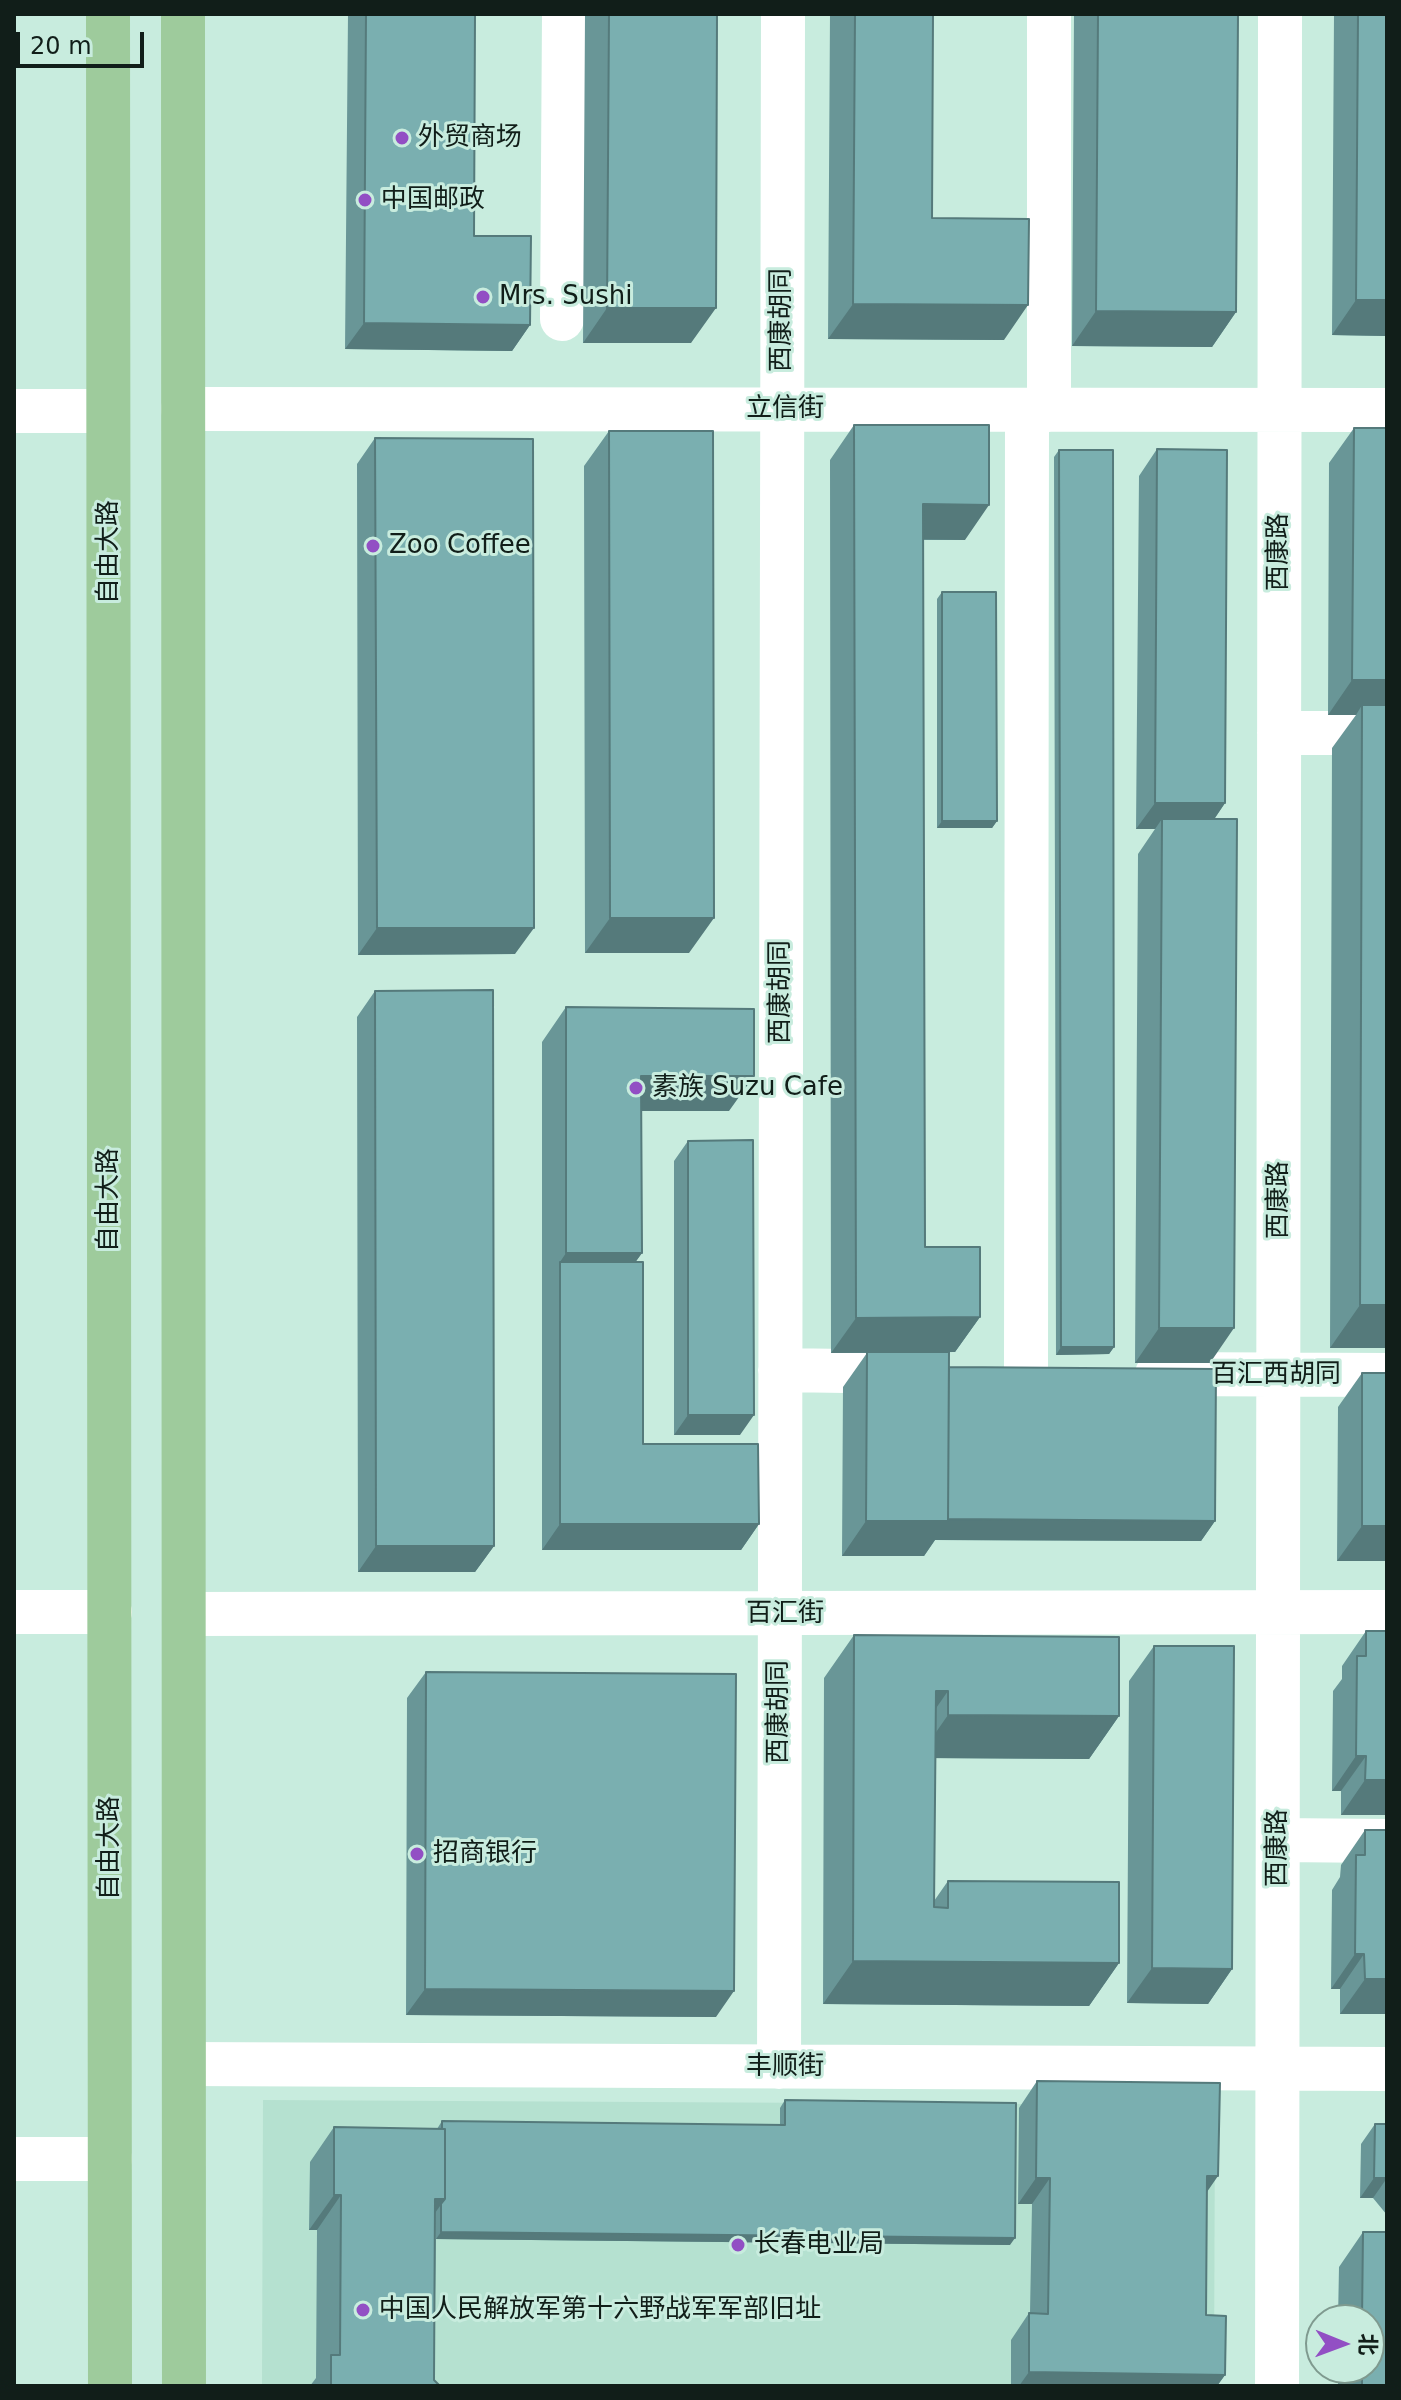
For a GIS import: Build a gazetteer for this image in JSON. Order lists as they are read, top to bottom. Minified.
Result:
{"streets":{"main road":["自由大路"],"street":["西康胡同","立信街","西康路","百汇西胡同","百汇街","丰顺街"]},"crossings":[["西康胡同","立信街"],["西康胡同","百汇街"],["西康胡同","丰顺街"],["立信街","西康路"],["西康路","百汇西胡同"],["西康路","百汇街"],["西康路","丰顺街"]],"places":["外贸商场","中国邮政","Mrs. Sushi","Zoo Coffee","素族 Suzu Cafe","招商银行","长春电业局","中国人民解放军第十六野战军军部旧址"],"scale_bar":"20 m","north":"right"}
